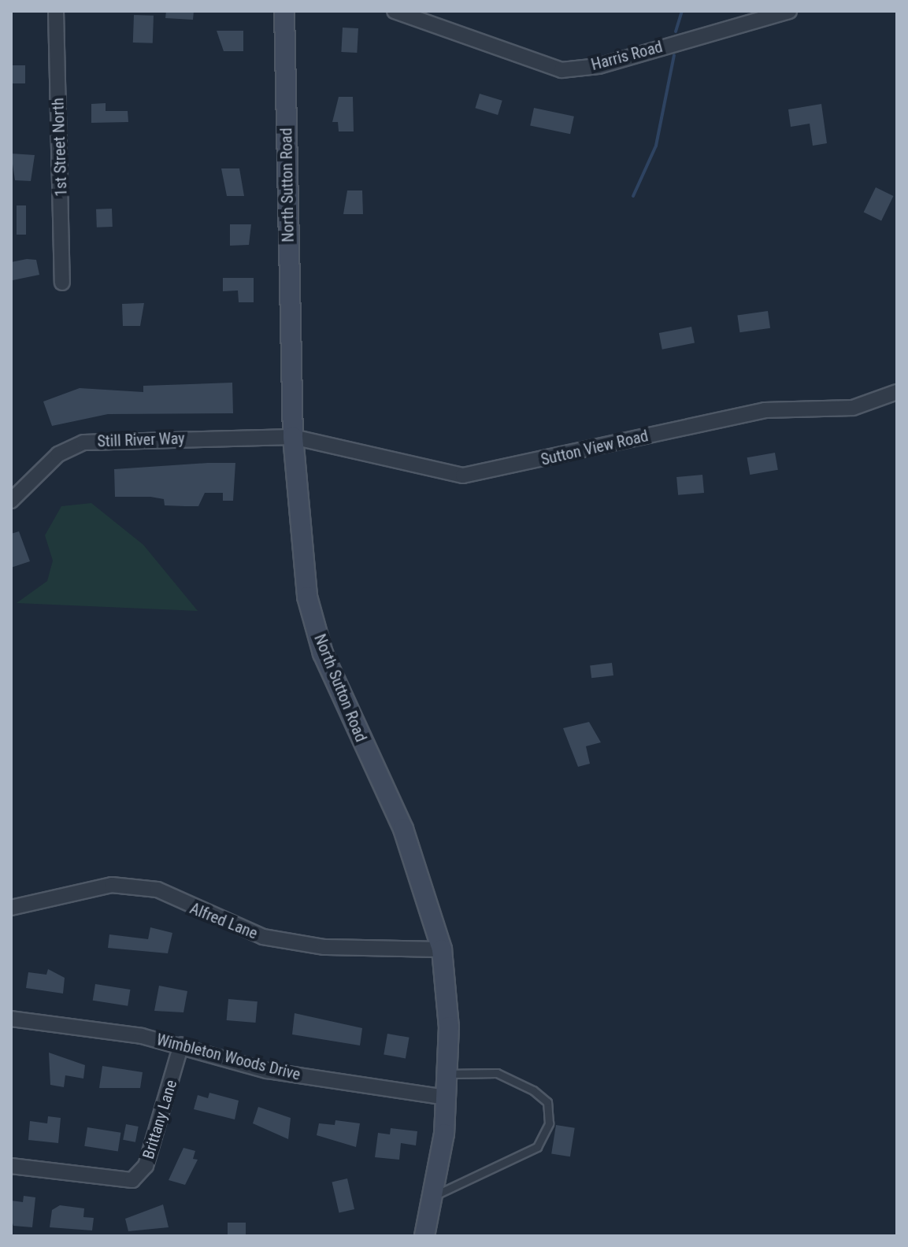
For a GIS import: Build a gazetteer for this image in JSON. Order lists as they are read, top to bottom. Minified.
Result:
{"streets":{"main road":["North Sutton Road"],"street":["Harris Road","1st Street North","Still River Way","Sutton View Road","Alfred Lane","Wimbleton Woods Drive","Brittany Lane"]},"crossings":[["North Sutton Road","Still River Way"],["North Sutton Road","Sutton View Road"],["North Sutton Road","Alfred Lane"],["North Sutton Road","Wimbleton Woods Drive"],["Still River Way","Sutton View Road"],["Wimbleton Woods Drive","Brittany Lane"]]}
